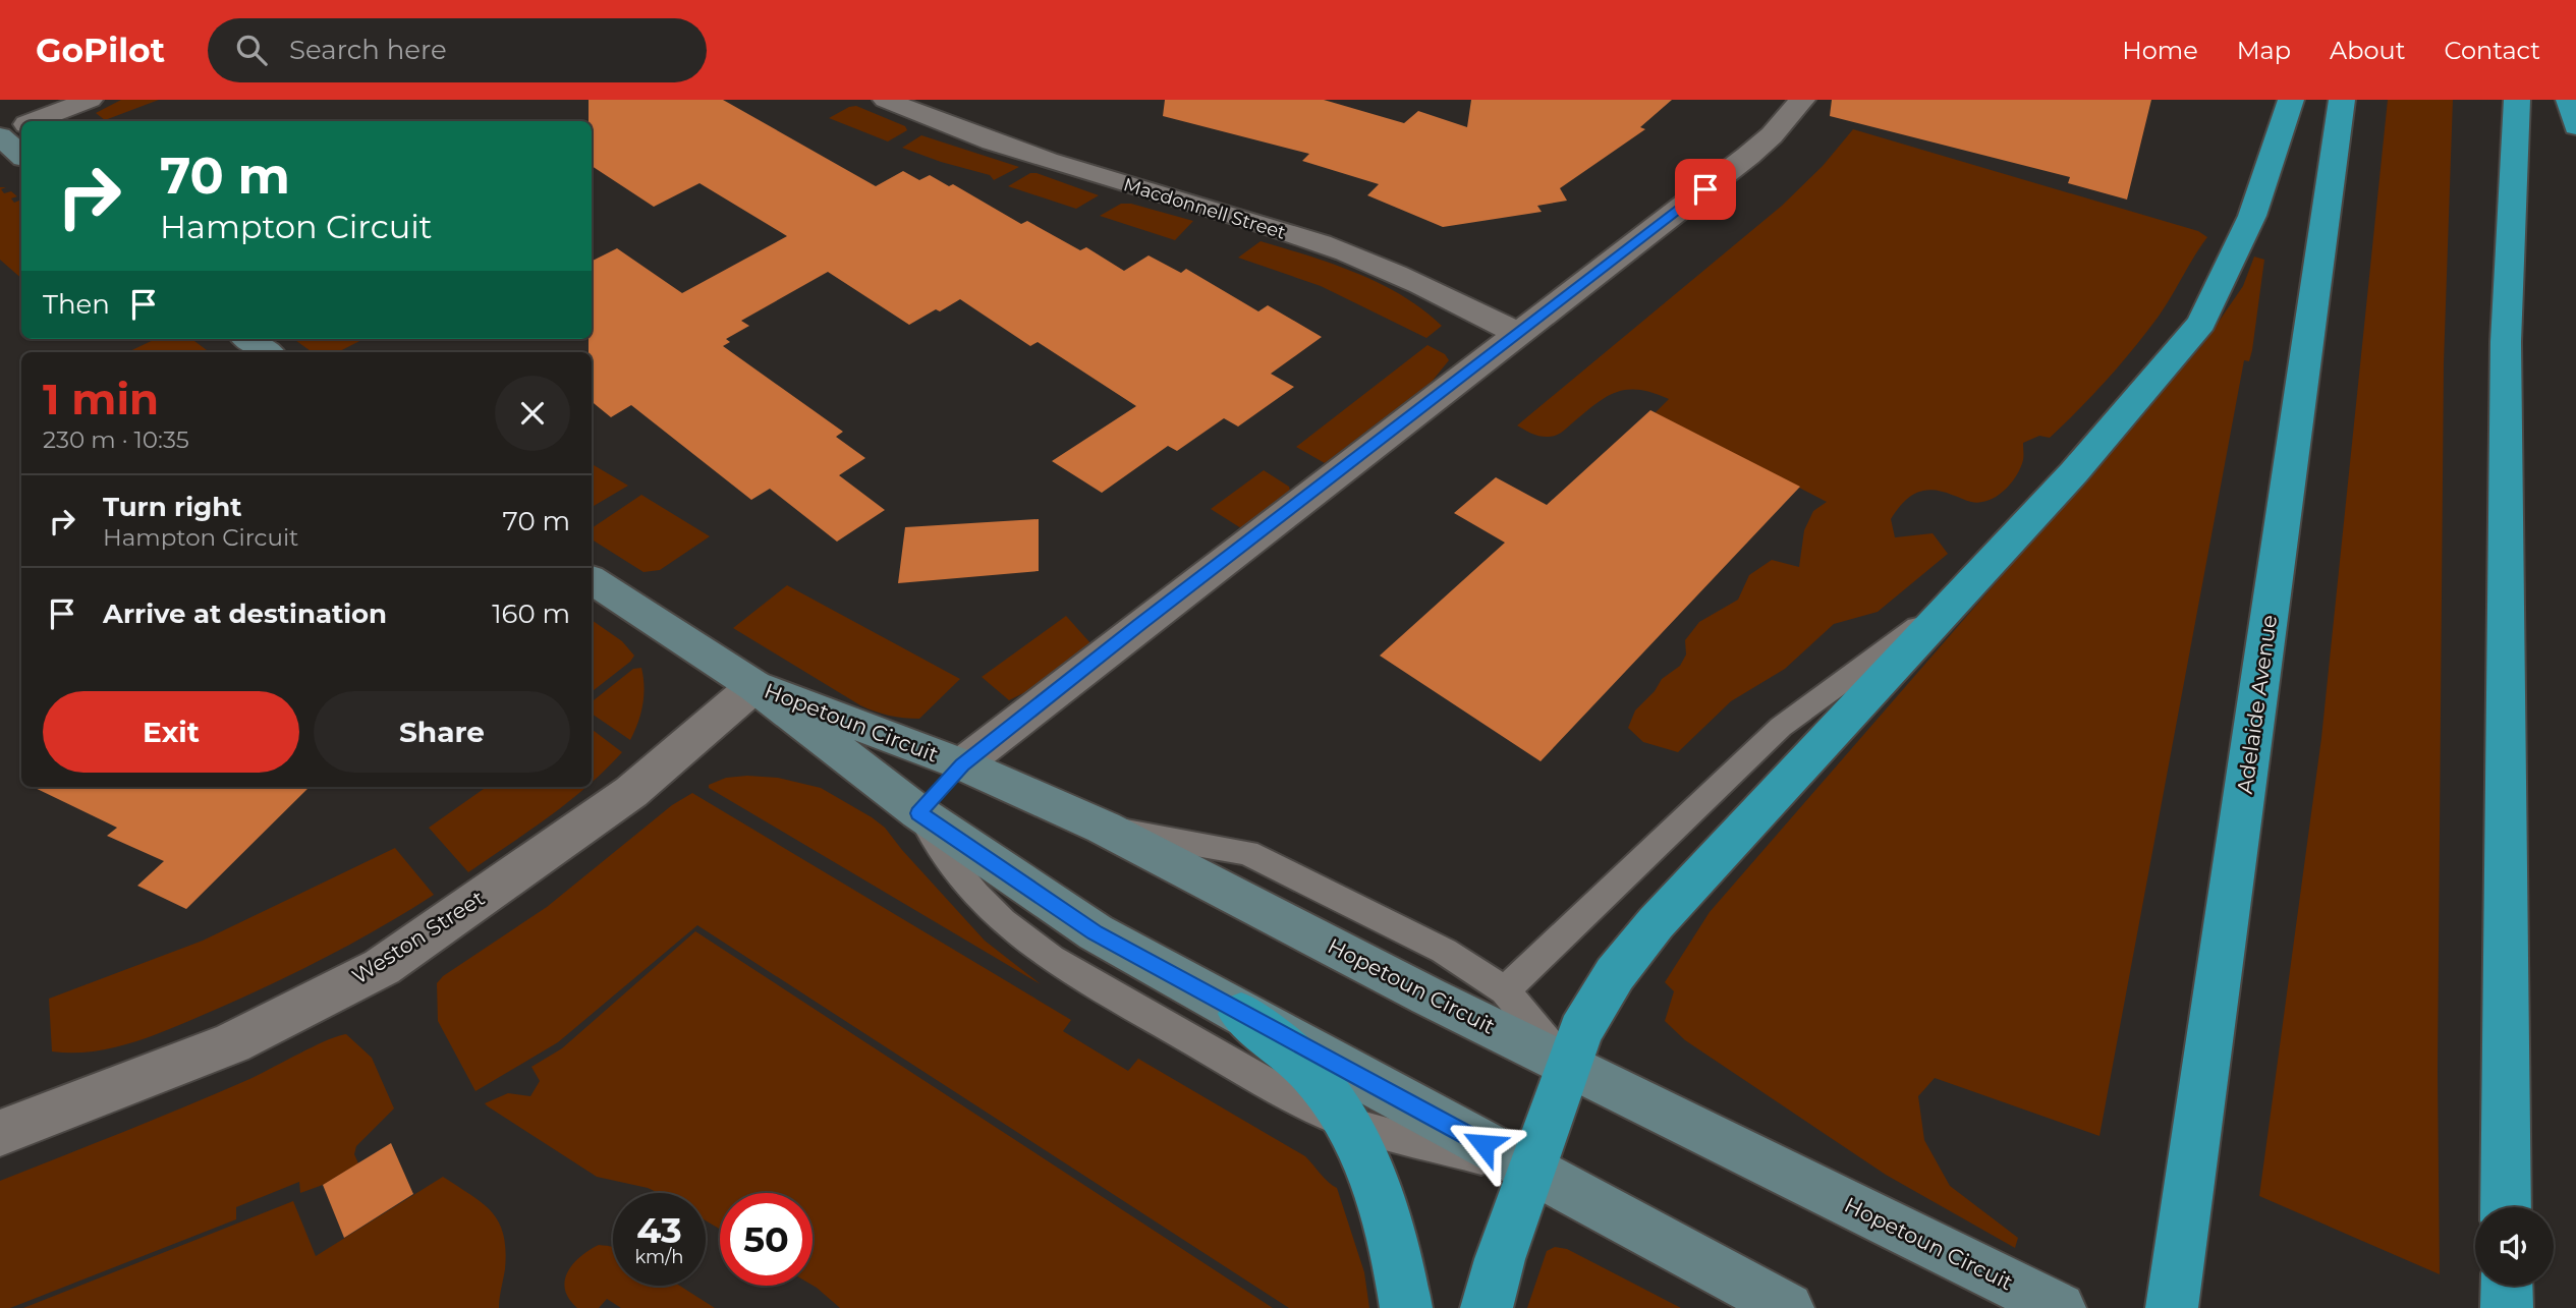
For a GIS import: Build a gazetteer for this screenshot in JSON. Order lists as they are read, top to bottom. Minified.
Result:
{"streets":{"highway":["Adelaide Avenue"],"main road":["Hopetoun Circuit"],"street":["Macdonnell Street","Weston Street"]},"crossings":[["Hopetoun Circuit","Weston Street"]],"page":{"header":"GoPilot","search":"Search here","nav":["Home","Map","About","Contact"],"turn":["70 m","Hampton Circuit"],"then":"Then","heading":["1 min","230 m · 10:35"],"list":[{"name":"Turn right","note":"Hampton Circuit","value":"70 m"},{"name":"Arrive at destination","value":"160 m"}],"buttons":["Exit","Share"],"speed":"43 km/h","limit":"50"}}
